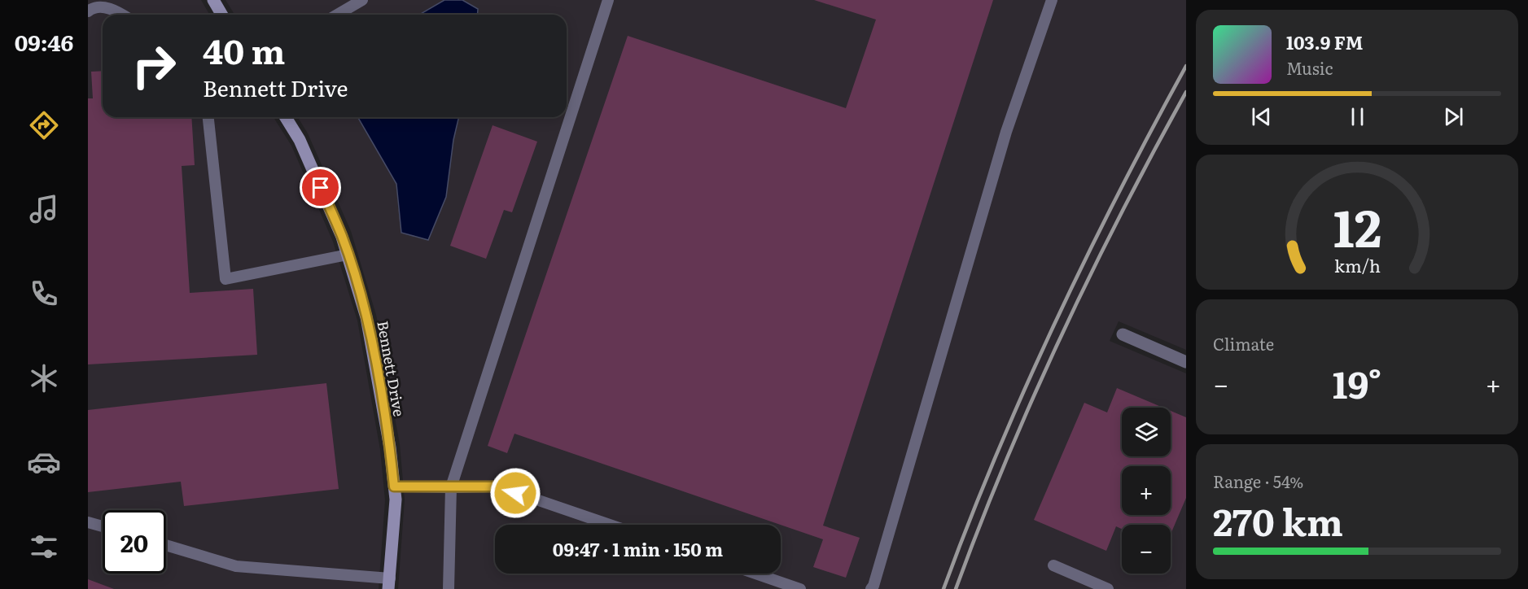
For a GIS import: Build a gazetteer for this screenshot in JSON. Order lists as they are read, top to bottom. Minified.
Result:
{"streets":{"street":["Bennett Drive"]},"page":{"tabs":"09:46","turn":["40 m","Bennett Drive"],"song":["103.9 FM","Music"],"tile":["Climate",["Range · 54%","270 km"]],"heat":["−","19°","+"],"map_buttons":["+","−"],"limit":"20","trip":"09:47 · 1 min · 150 m","gauge":["12","km/h"]}}
